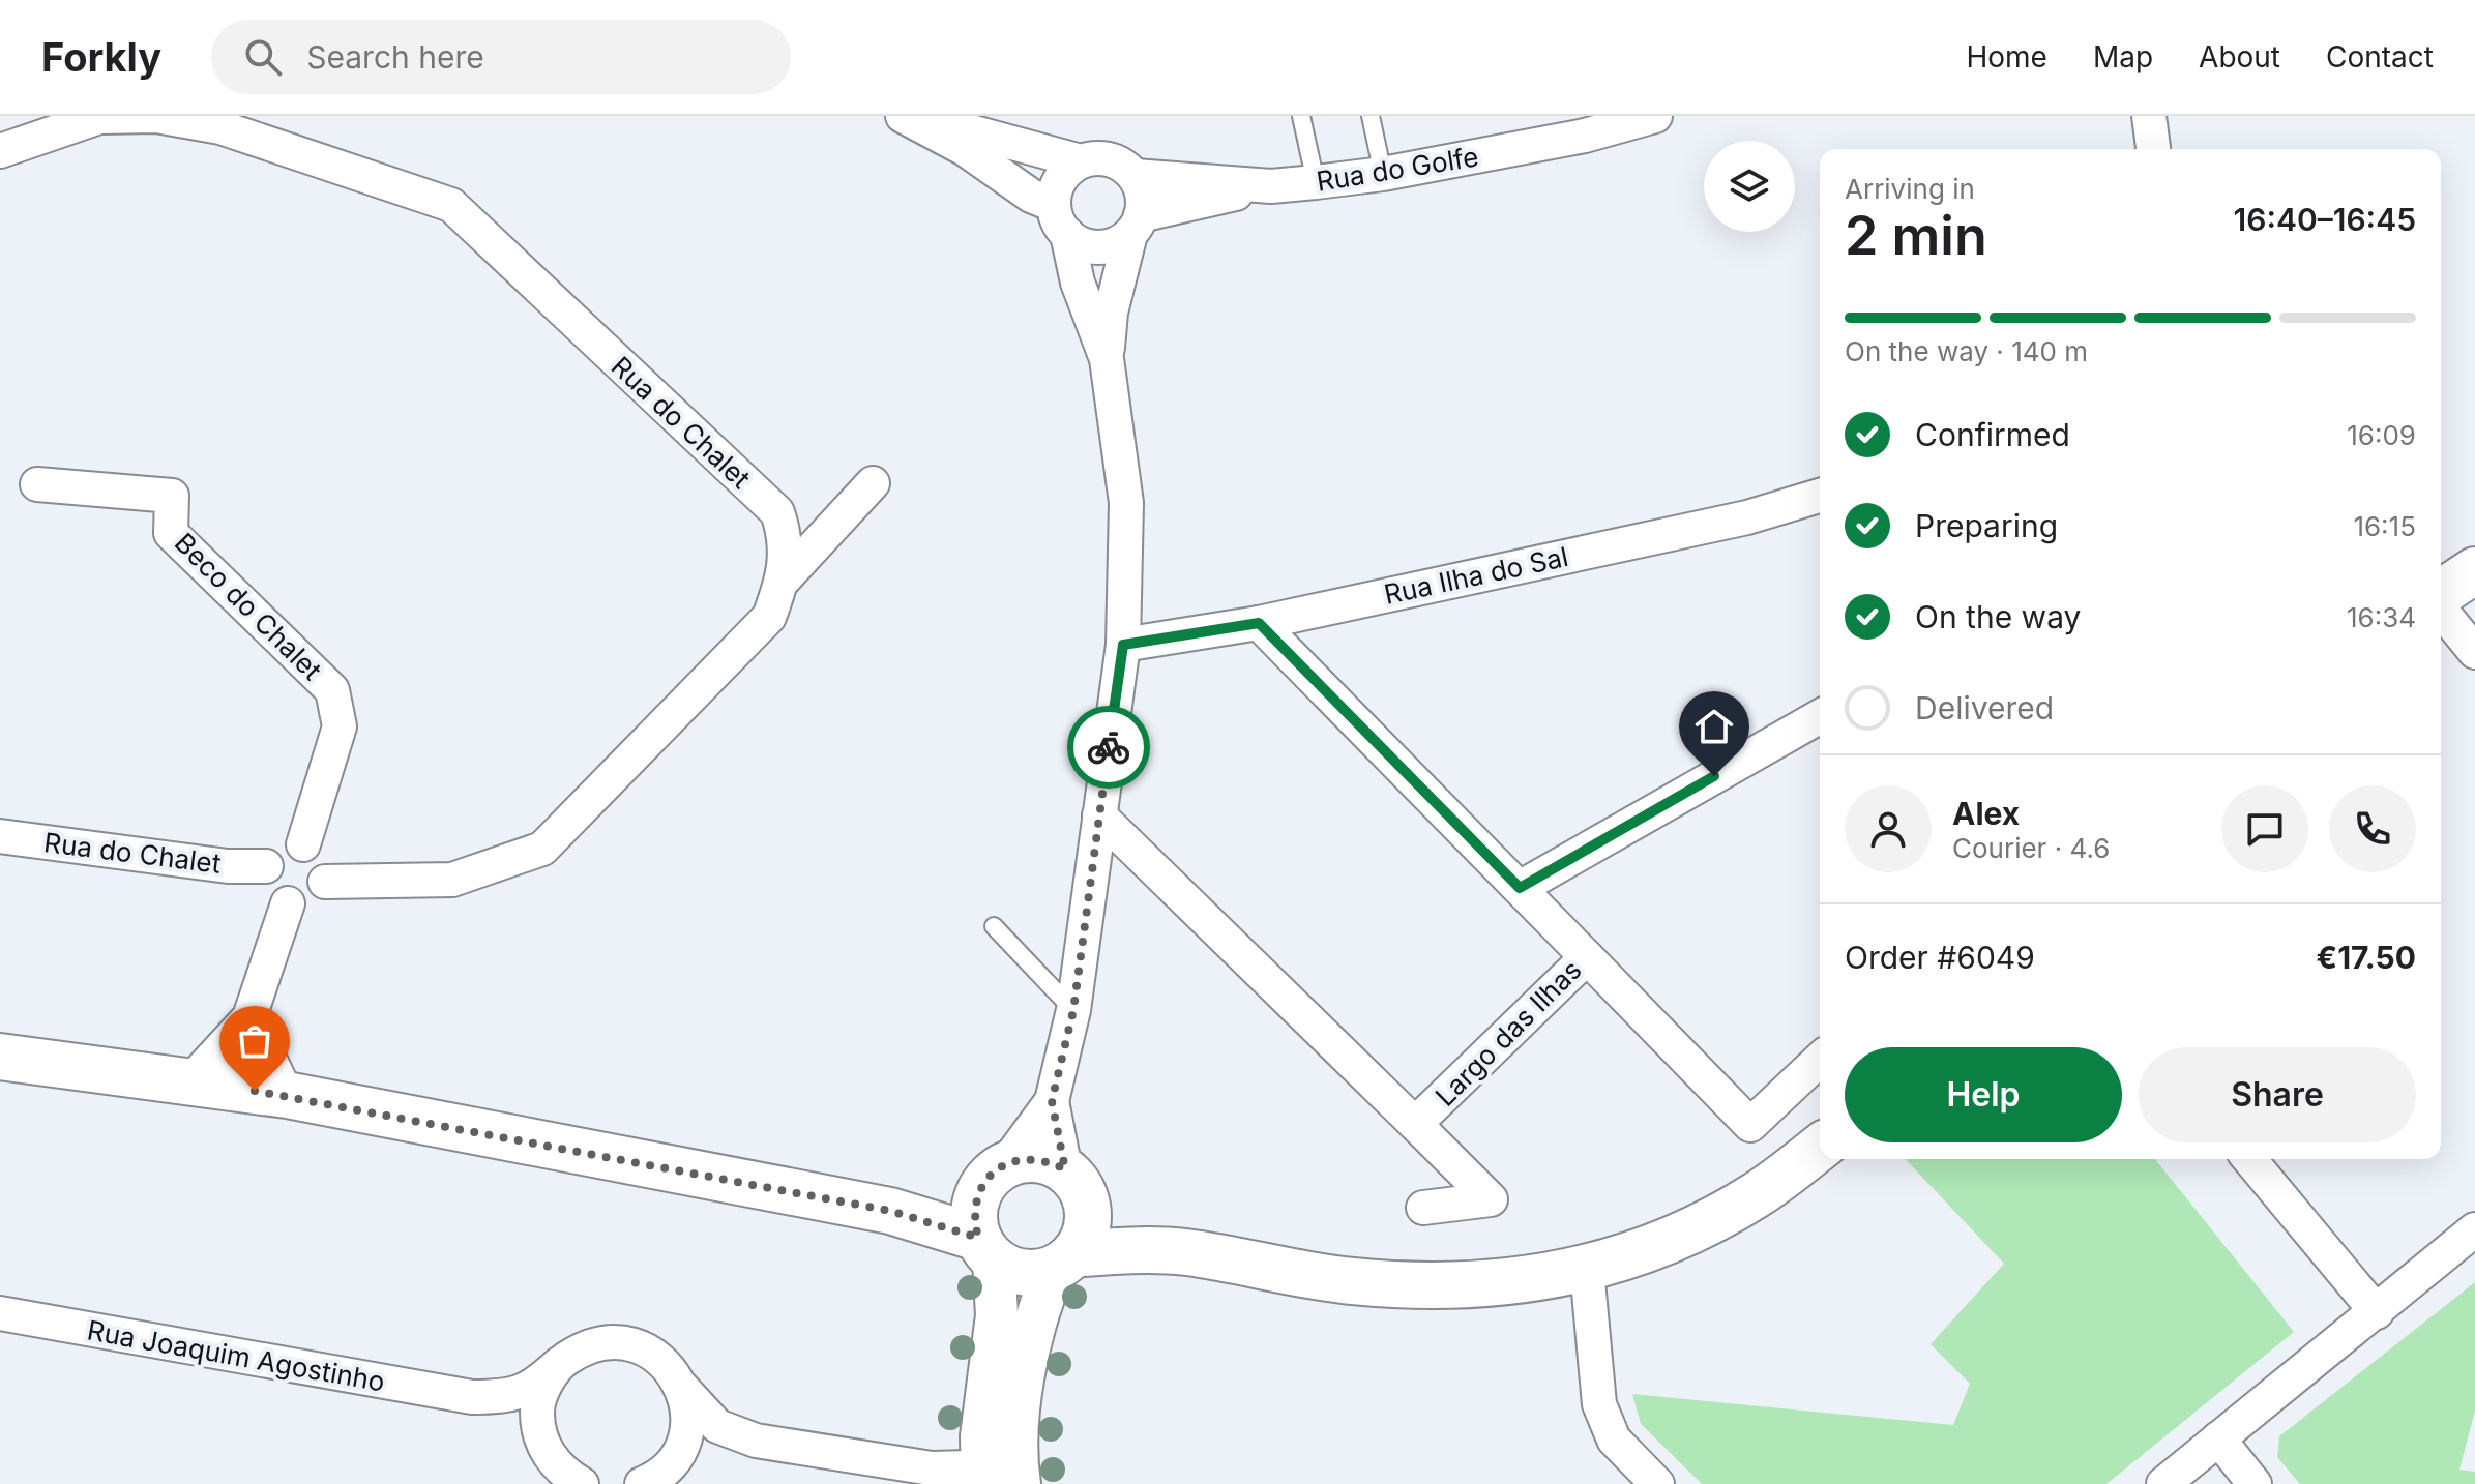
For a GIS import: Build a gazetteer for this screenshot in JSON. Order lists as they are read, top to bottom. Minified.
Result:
{"streets":{"street":["Rua do Golfe","Rua do Chalet","Rua Ilha do Sal","Beco do Chalet","Largo das Ilhas","Rua Joaquim Agostinho"]},"crossings":[["Rua do Chalet","Beco do Chalet"],["Rua Ilha do Sal","Largo das Ilhas"]],"page":{"header":"Forkly","search":"Search here","nav":["Home","Map","About","Contact"],"heading":["2 min","Arriving in","16:40–16:45"],"panel":["Alex","Courier · 4.6","Order #6049","€17.50"],"bar":"On the way · 140 m","list":[["Confirmed","16:09"],["Preparing","16:15"],["On the way","16:34"],"Delivered"],"buttons":["Help","Share"]}}
